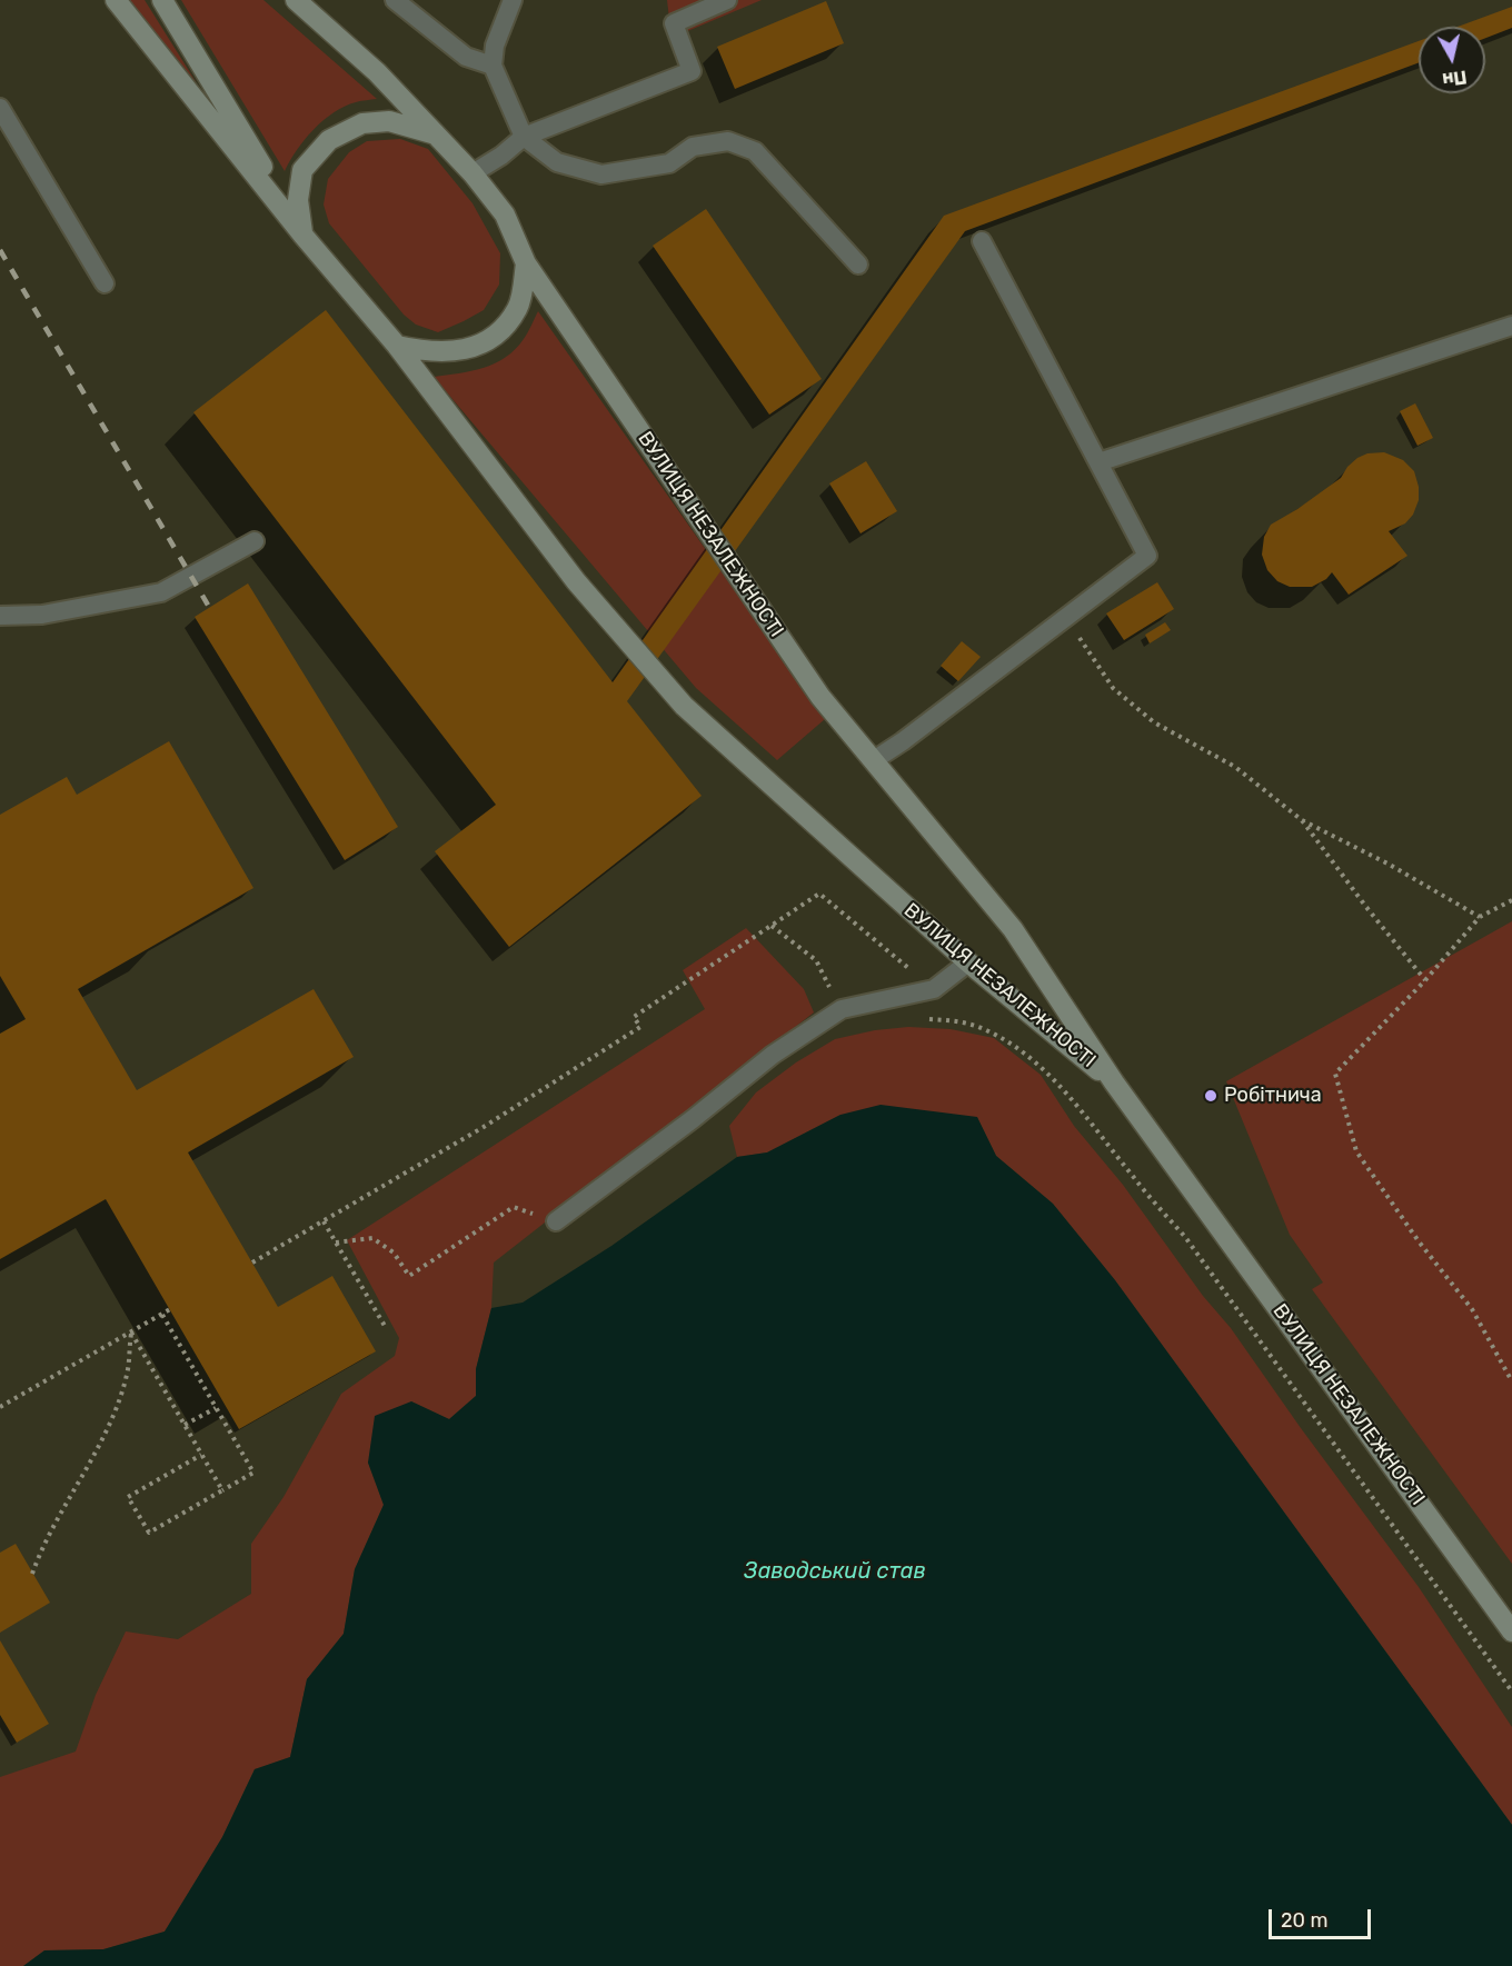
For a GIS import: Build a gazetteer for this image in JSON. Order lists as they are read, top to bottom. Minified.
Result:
{"streets":{"main road":["ВУЛИЦЯ НЕЗАЛЕЖНОСТІ"]},"water":["Заводський став"],"places":["Робітнича"],"scale_bar":"20 m","north":"bottom"}
